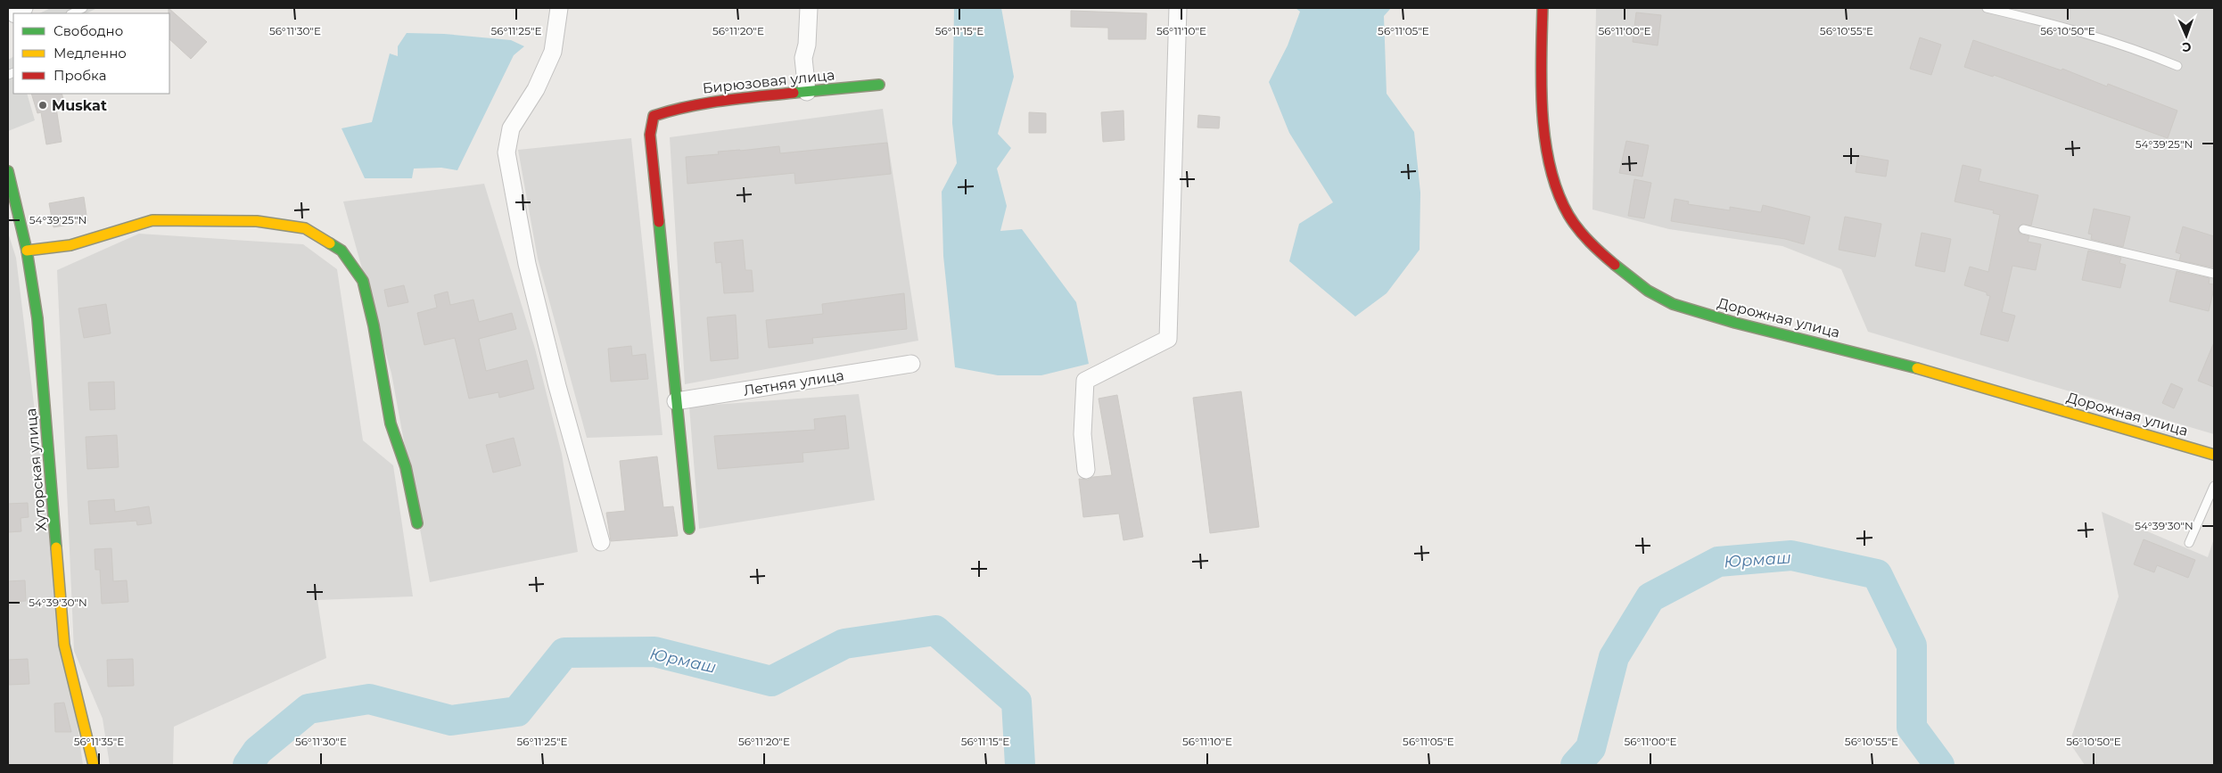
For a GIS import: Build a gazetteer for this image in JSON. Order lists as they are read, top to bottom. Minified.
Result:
{"streets":{"street":["Бирюзовая улица","Дорожная улица","Летняя улица","Хуторская улица"]},"crossings":[["Бирюзовая улица","Летняя улица"]],"water":["Юрмаш"],"places":["Muskat"],"legend":["Свободно","Медленно","Пробка"],"north":"bottom","coordinates":["56°11'30\"E","56°11'25\"E","56°11'20\"E","56°11'15\"E","56°11'10\"E","56°11'05\"E","56°11'00\"E","56°10'55\"E","56°10'50\"E","54°39'25\"N","54°39'30\"N","56°11'35\"E"]}
